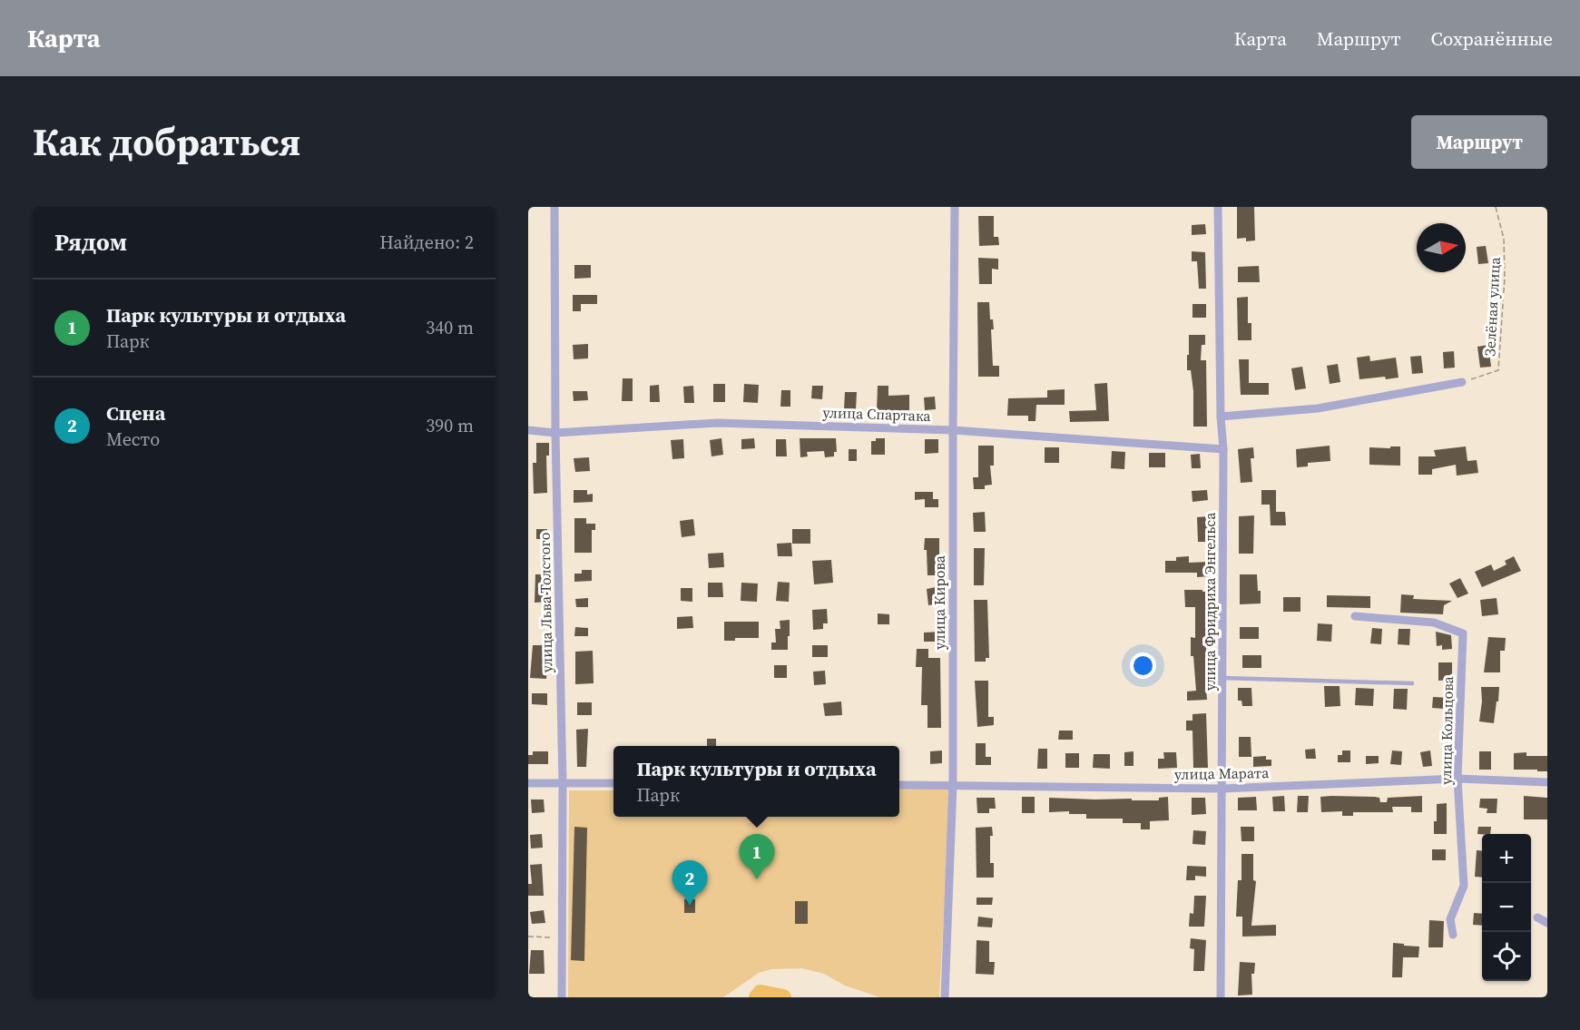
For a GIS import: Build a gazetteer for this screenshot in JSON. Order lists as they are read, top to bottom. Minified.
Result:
{"streets":{"street":["улица Спартака","улица Фридриха Энгельса","улица Льва Толстого","улица Кирова","улица Кольцова","улица Марата"],"path":["Зелёная улица"]},"crossings":[["улица Спартака","улица Фридриха Энгельса"],["улица Спартака","улица Льва Толстого"],["улица Спартака","улица Кирова"],["улица Фридриха Энгельса","улица Марата"],["улица Кирова","улица Марата"],["улица Кольцова","улица Марата"]],"north":"right","page":{"header":"Карта","nav":["Карта","Маршрут","Сохранённые"],"title":"Как добраться","buttons":"Маршрут","heading":["Рядом","Найдено: 2"],"list":[{"mark":"1","name":"Парк культуры и отдыха","note":"Парк","value":"340 m"},{"mark":"2","name":"Сцена","note":"Место","value":"390 m"}],"popup":["Парк культуры и отдыха","Парк"],"map_buttons":["+","−"],"pins":["1","2"]}}
